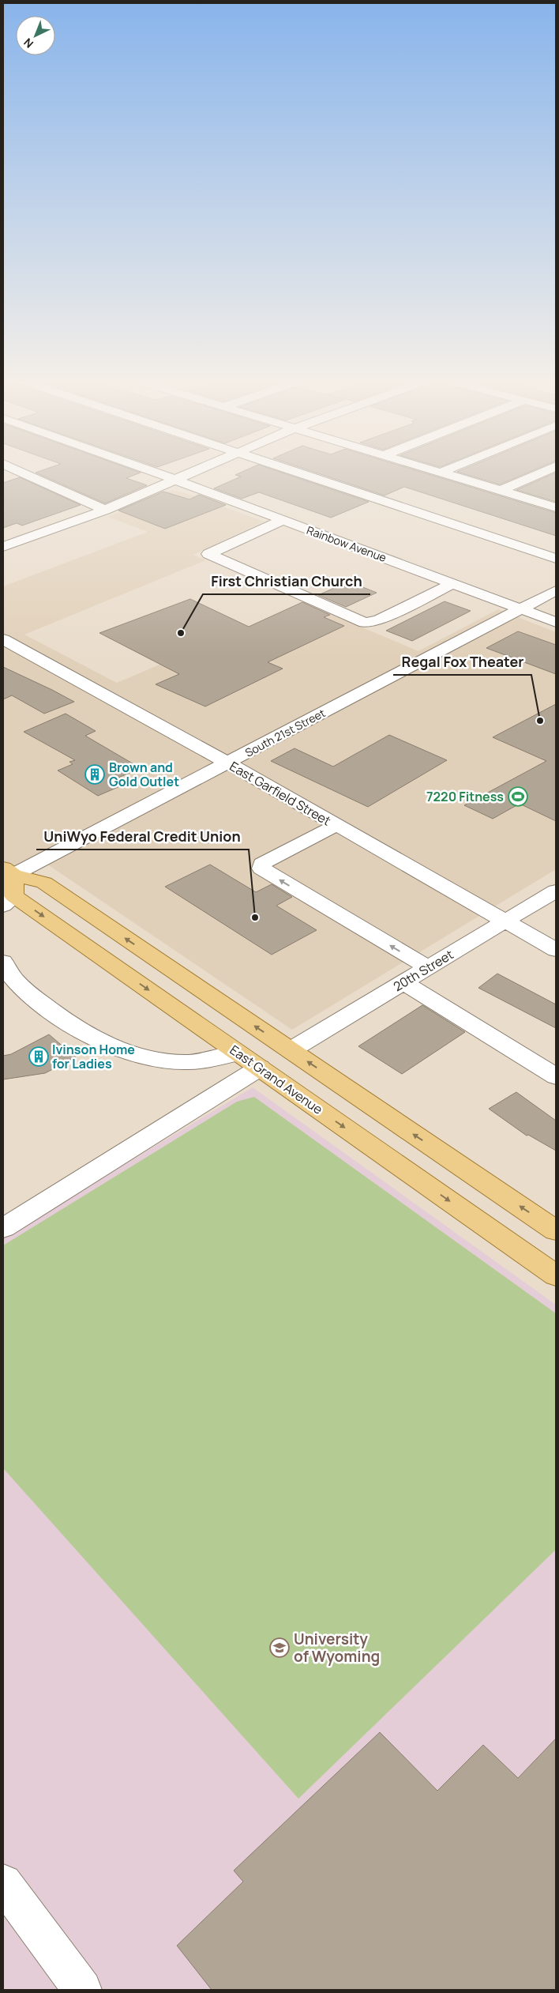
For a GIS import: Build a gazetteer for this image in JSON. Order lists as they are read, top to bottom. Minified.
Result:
{"streets":{"main road":["East Grand Avenue"],"street":["Rainbow Avenue","South 21st Street","East Garfield Street","20th Street"]},"crossings":[["Rainbow Avenue","South 21st Street"],["South 21st Street","East Garfield Street"],["South 21st Street","East Grand Avenue"],["East Garfield Street","20th Street"]],"places":{"other":["First Christian Church","Regal Fox Theater","UniWyo Federal Credit Union"],"building":["Brown and Gold Outlet","Ivinson Home for Ladies"],"sports":["7220 Fitness"],"school or university":["University of Wyoming"]},"north":"bottom left"}
